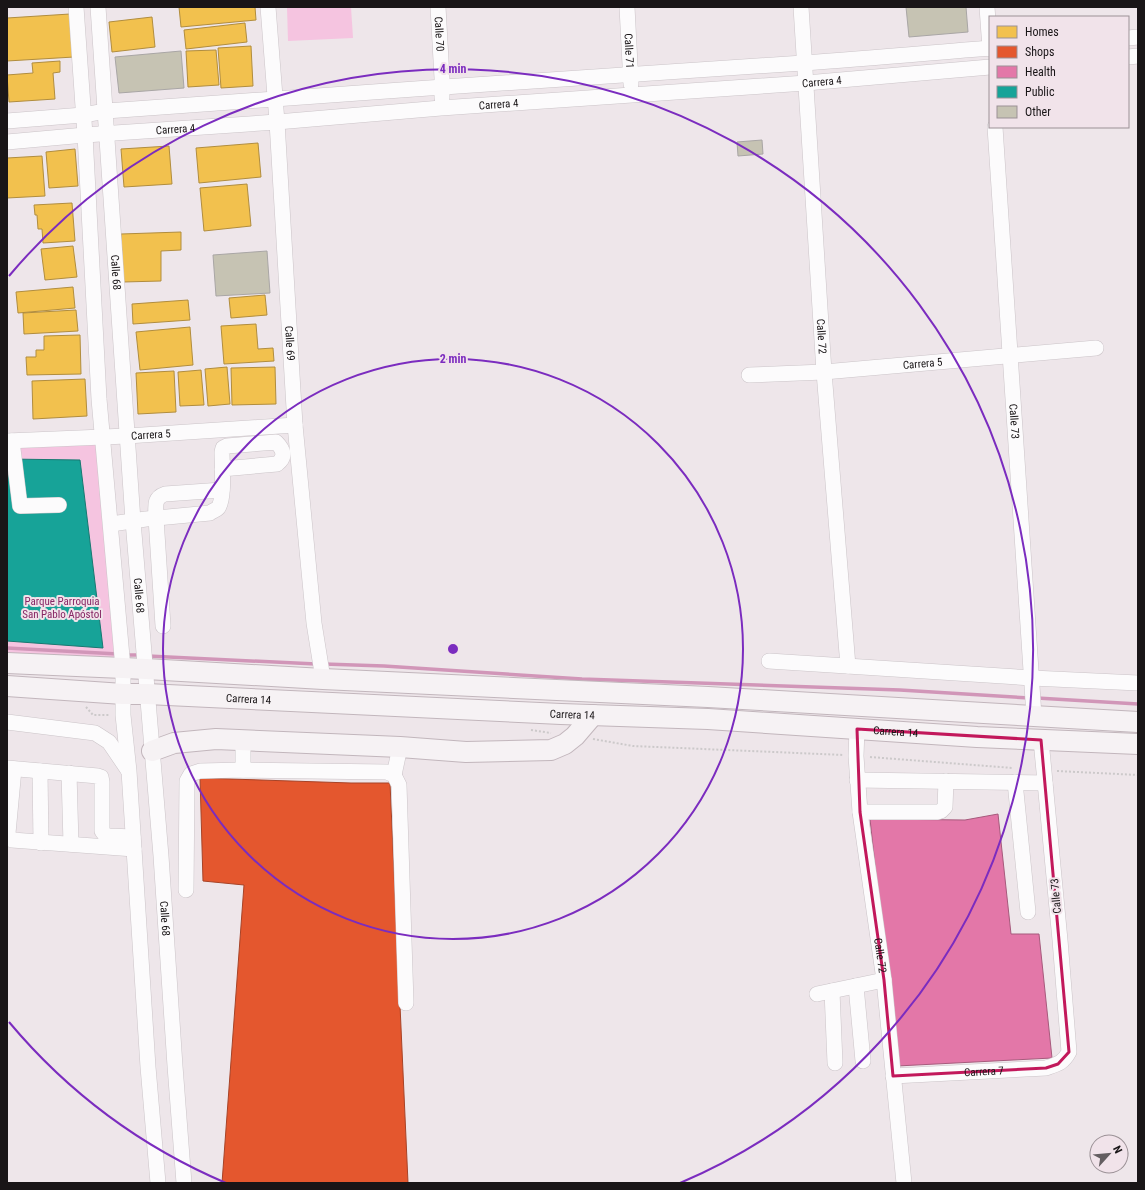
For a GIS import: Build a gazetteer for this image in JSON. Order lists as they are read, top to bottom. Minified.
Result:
{"streets":{"main road":["Carrera 14"],"street":["Calle 70","Calle 71","Carrera 4","Calle 68","Calle 72","Calle 69","Carrera 5","Calle 73","Carrera 7"]},"crossings":[["Calle 70","Carrera 4"],["Calle 71","Carrera 4"],["Carrera 4","Calle 68"],["Carrera 4","Calle 72"],["Carrera 4","Calle 69"],["Calle 68","Carrera 5"],["Calle 68","Carrera 14"],["Calle 72","Carrera 5"],["Calle 72","Carrera 14"],["Calle 72","Carrera 7"],["Calle 69","Carrera 5"],["Calle 69","Carrera 14"],["Carrera 5","Calle 73"],["Calle 73","Carrera 14"],["Calle 73","Carrera 7"]],"parks":["Parque Parroquia San Pablo Apóstol"],"legend":["Homes","Shops","Health","Public","Other"],"north":"top right","rings":["4 min","2 min"]}
